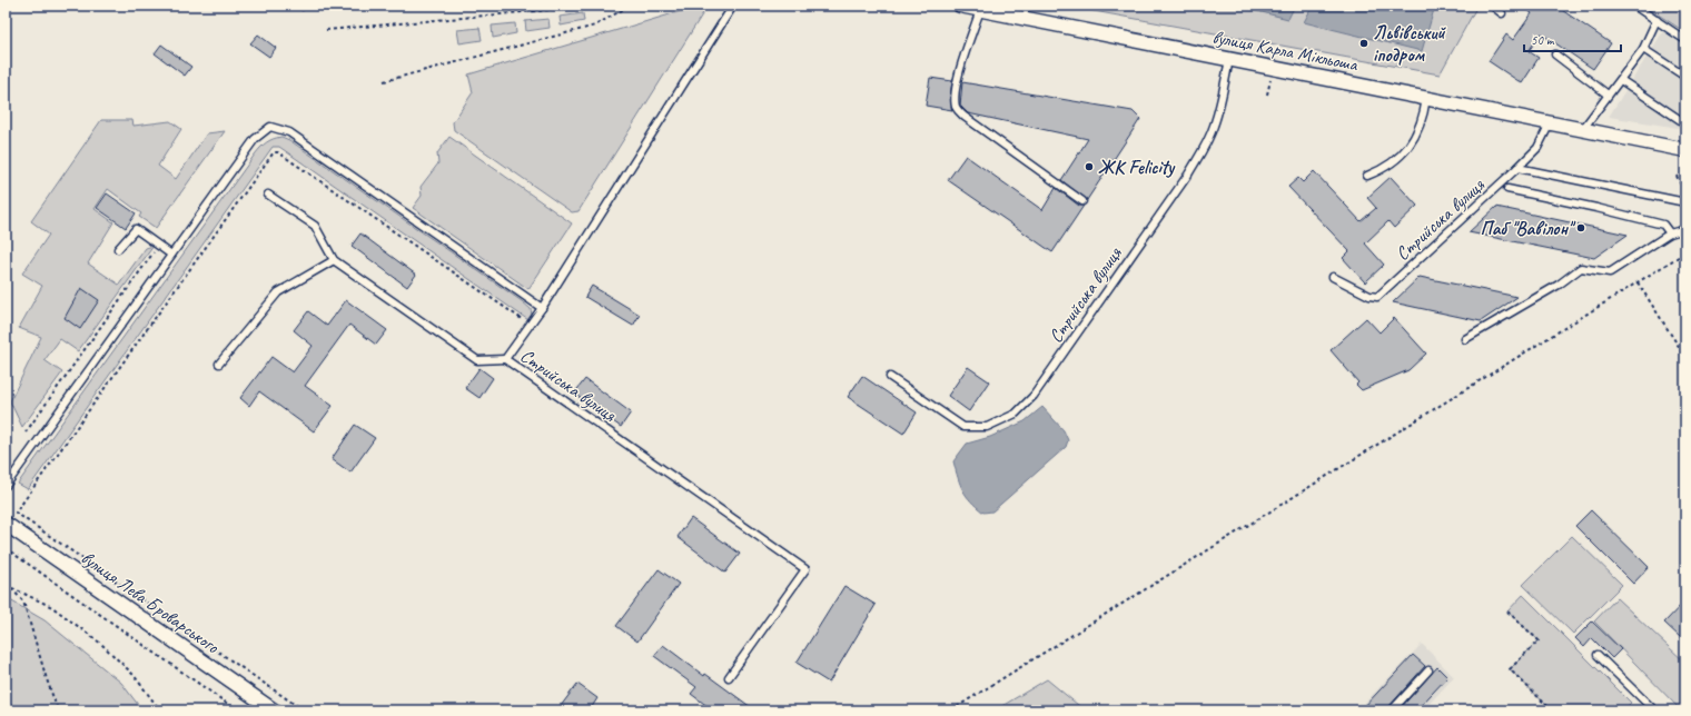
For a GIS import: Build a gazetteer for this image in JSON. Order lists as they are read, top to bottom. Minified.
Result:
{"streets":{"street":["вулиця Карла Мікльоша","вулиця Лева Броварського"],"lane":["Стрийська вулиця"]},"crossings":[["вулиця Карла Мікльоша","Стрийська вулиця"]],"places":["Львівський іподром","ЖК Felicity","Паб \"Вавілон\""],"scale_bar":"50 m"}
